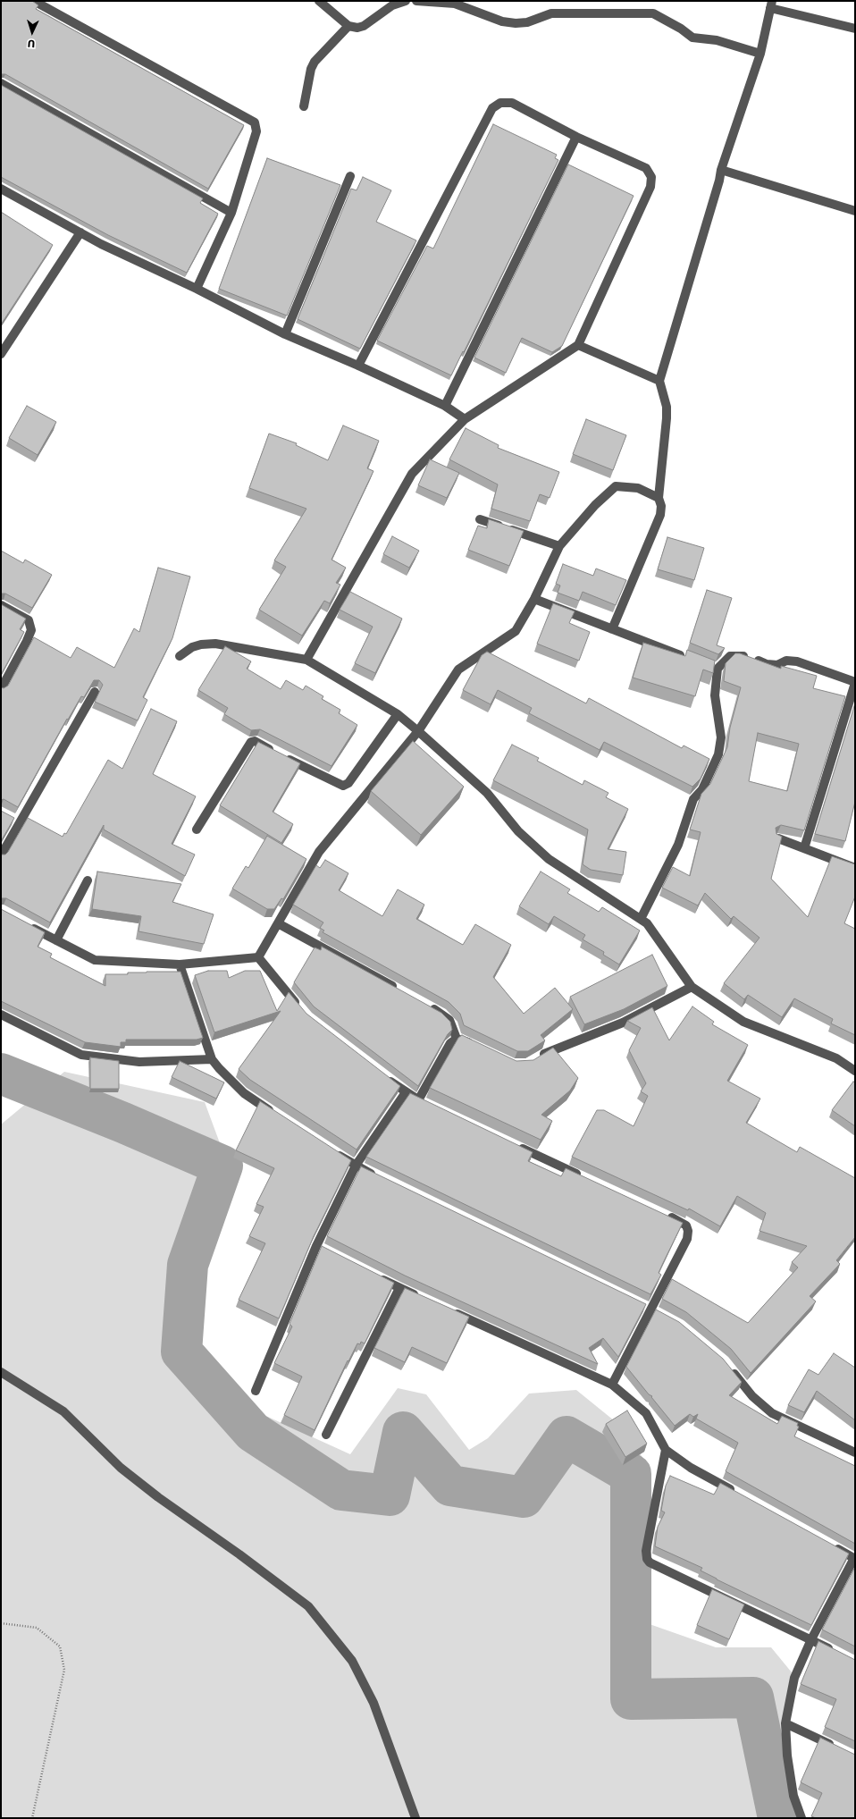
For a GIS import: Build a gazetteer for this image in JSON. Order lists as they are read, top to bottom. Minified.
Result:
{"north":"bottom"}
